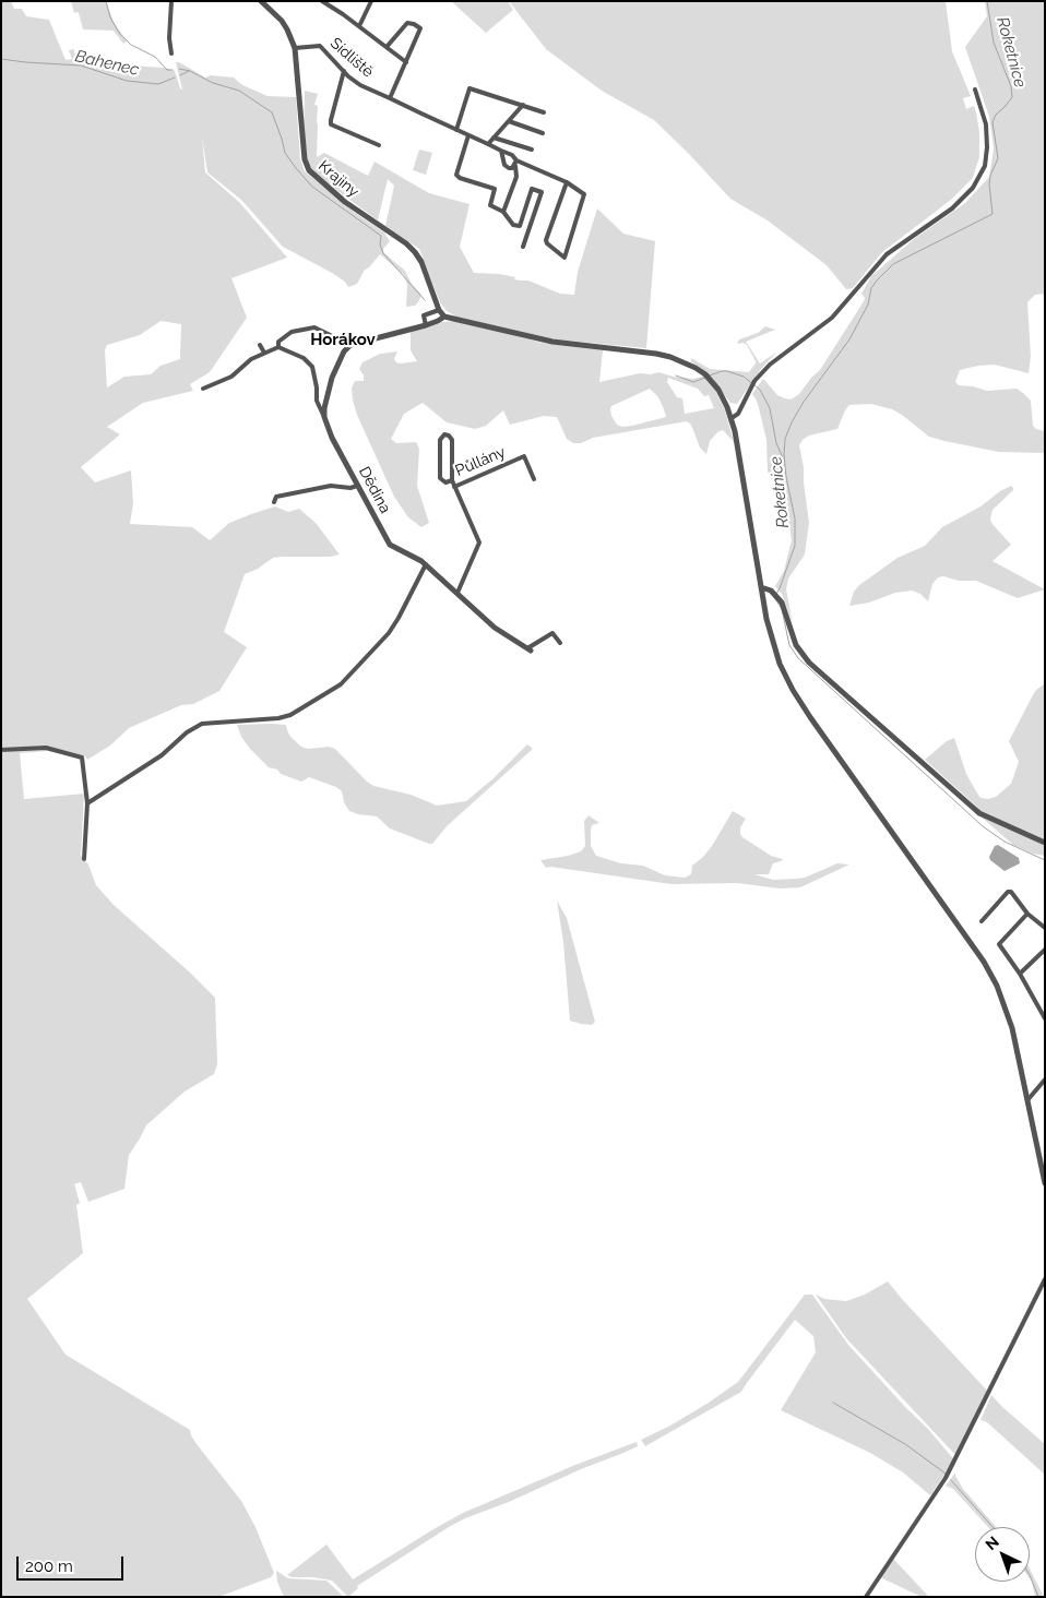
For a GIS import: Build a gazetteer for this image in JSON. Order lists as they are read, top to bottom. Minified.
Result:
{"streets":{"street":["Sídliště","Krajiny","Půllány","Dědina"]},"crossings":[["Sídliště","Krajiny"]],"districts":["Horákov"],"water":["Roketnice","Bahenec"],"scale_bar":"200 m","north":"top left"}
